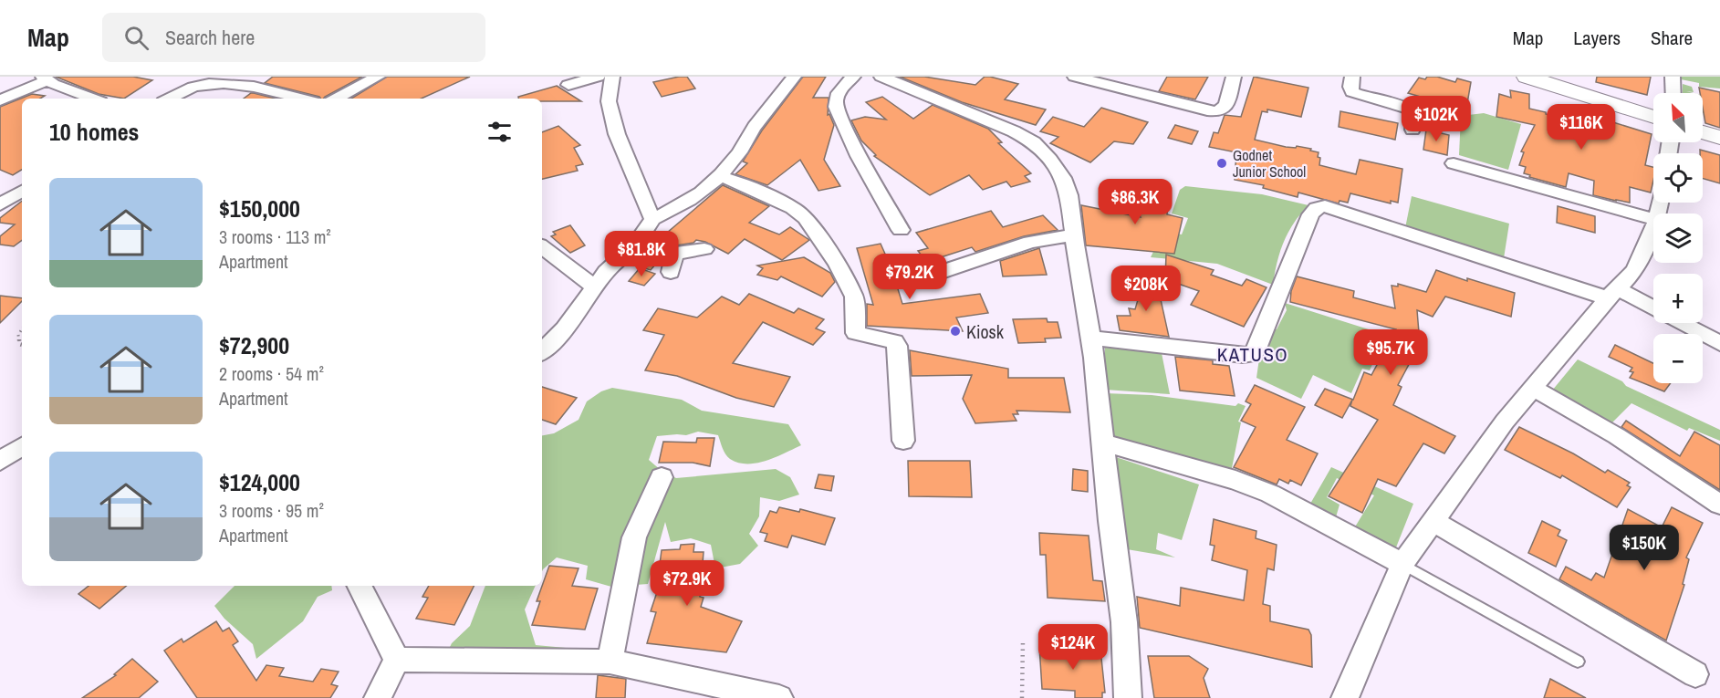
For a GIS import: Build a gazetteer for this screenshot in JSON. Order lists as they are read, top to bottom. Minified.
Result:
{"districts":["KATUSO"],"places":["Godnet Junior School","Kiosk"],"north":"top left","page":{"header":"Map","search":"Search here","nav":["Map","Layers","Share"],"map_buttons":["+","−"],"price":["$102K","$116K","$86.3K","$81.8K","$79.2K","$208K","$95.7K","$150K","$72.9K","$124K"],"heading":"10 homes","list":[{"name":"$150,000","note":"3 rooms · 113 m² · Apartment"},{"name":"$72,900","note":"2 rooms · 54 m² · Apartment"},{"name":"$124,000","note":"3 rooms · 95 m² · Apartment"}]}}
